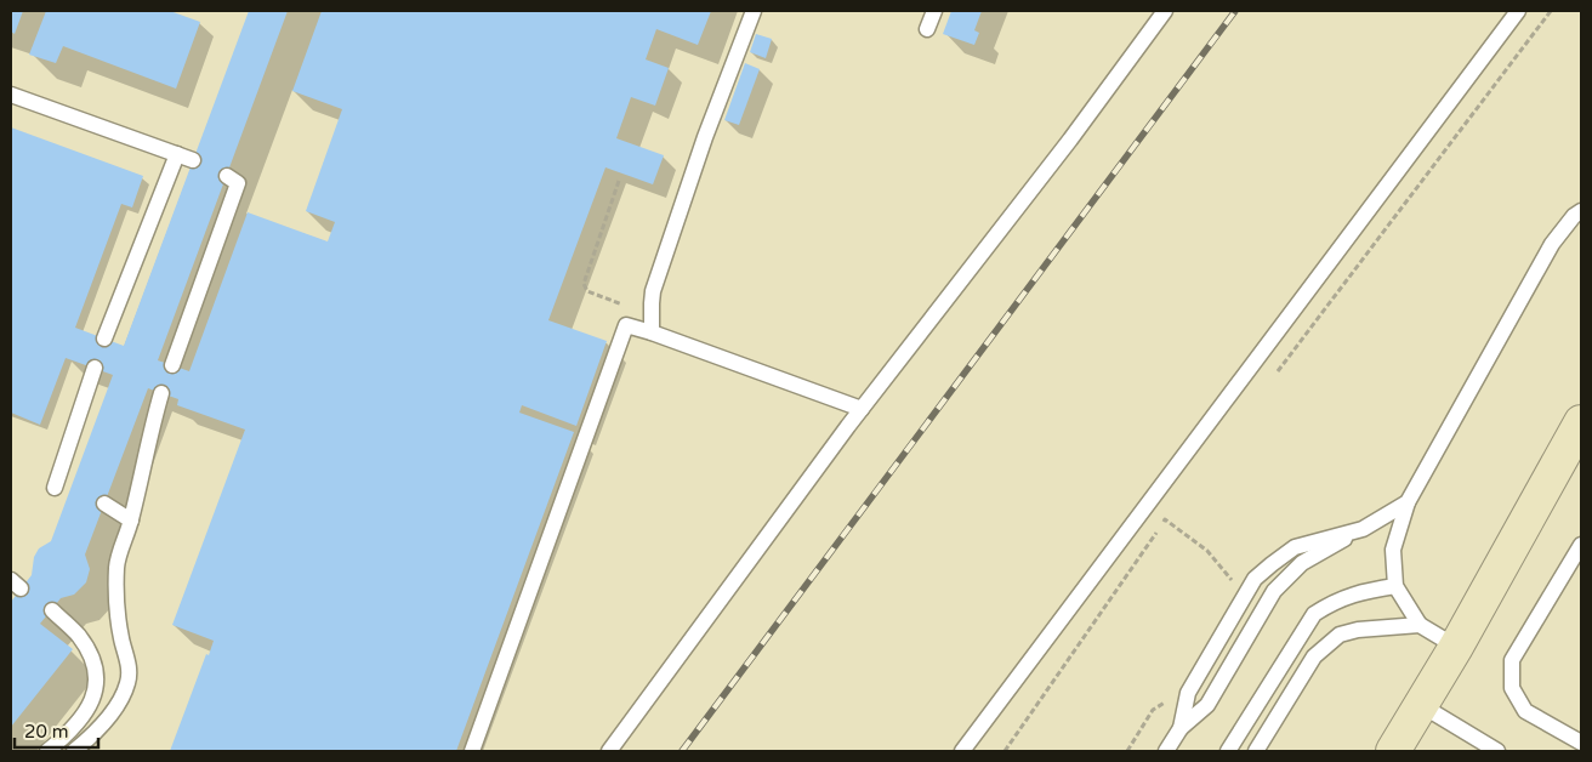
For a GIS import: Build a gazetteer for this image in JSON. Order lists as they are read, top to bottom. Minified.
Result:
{"scale_bar":"20 m"}
